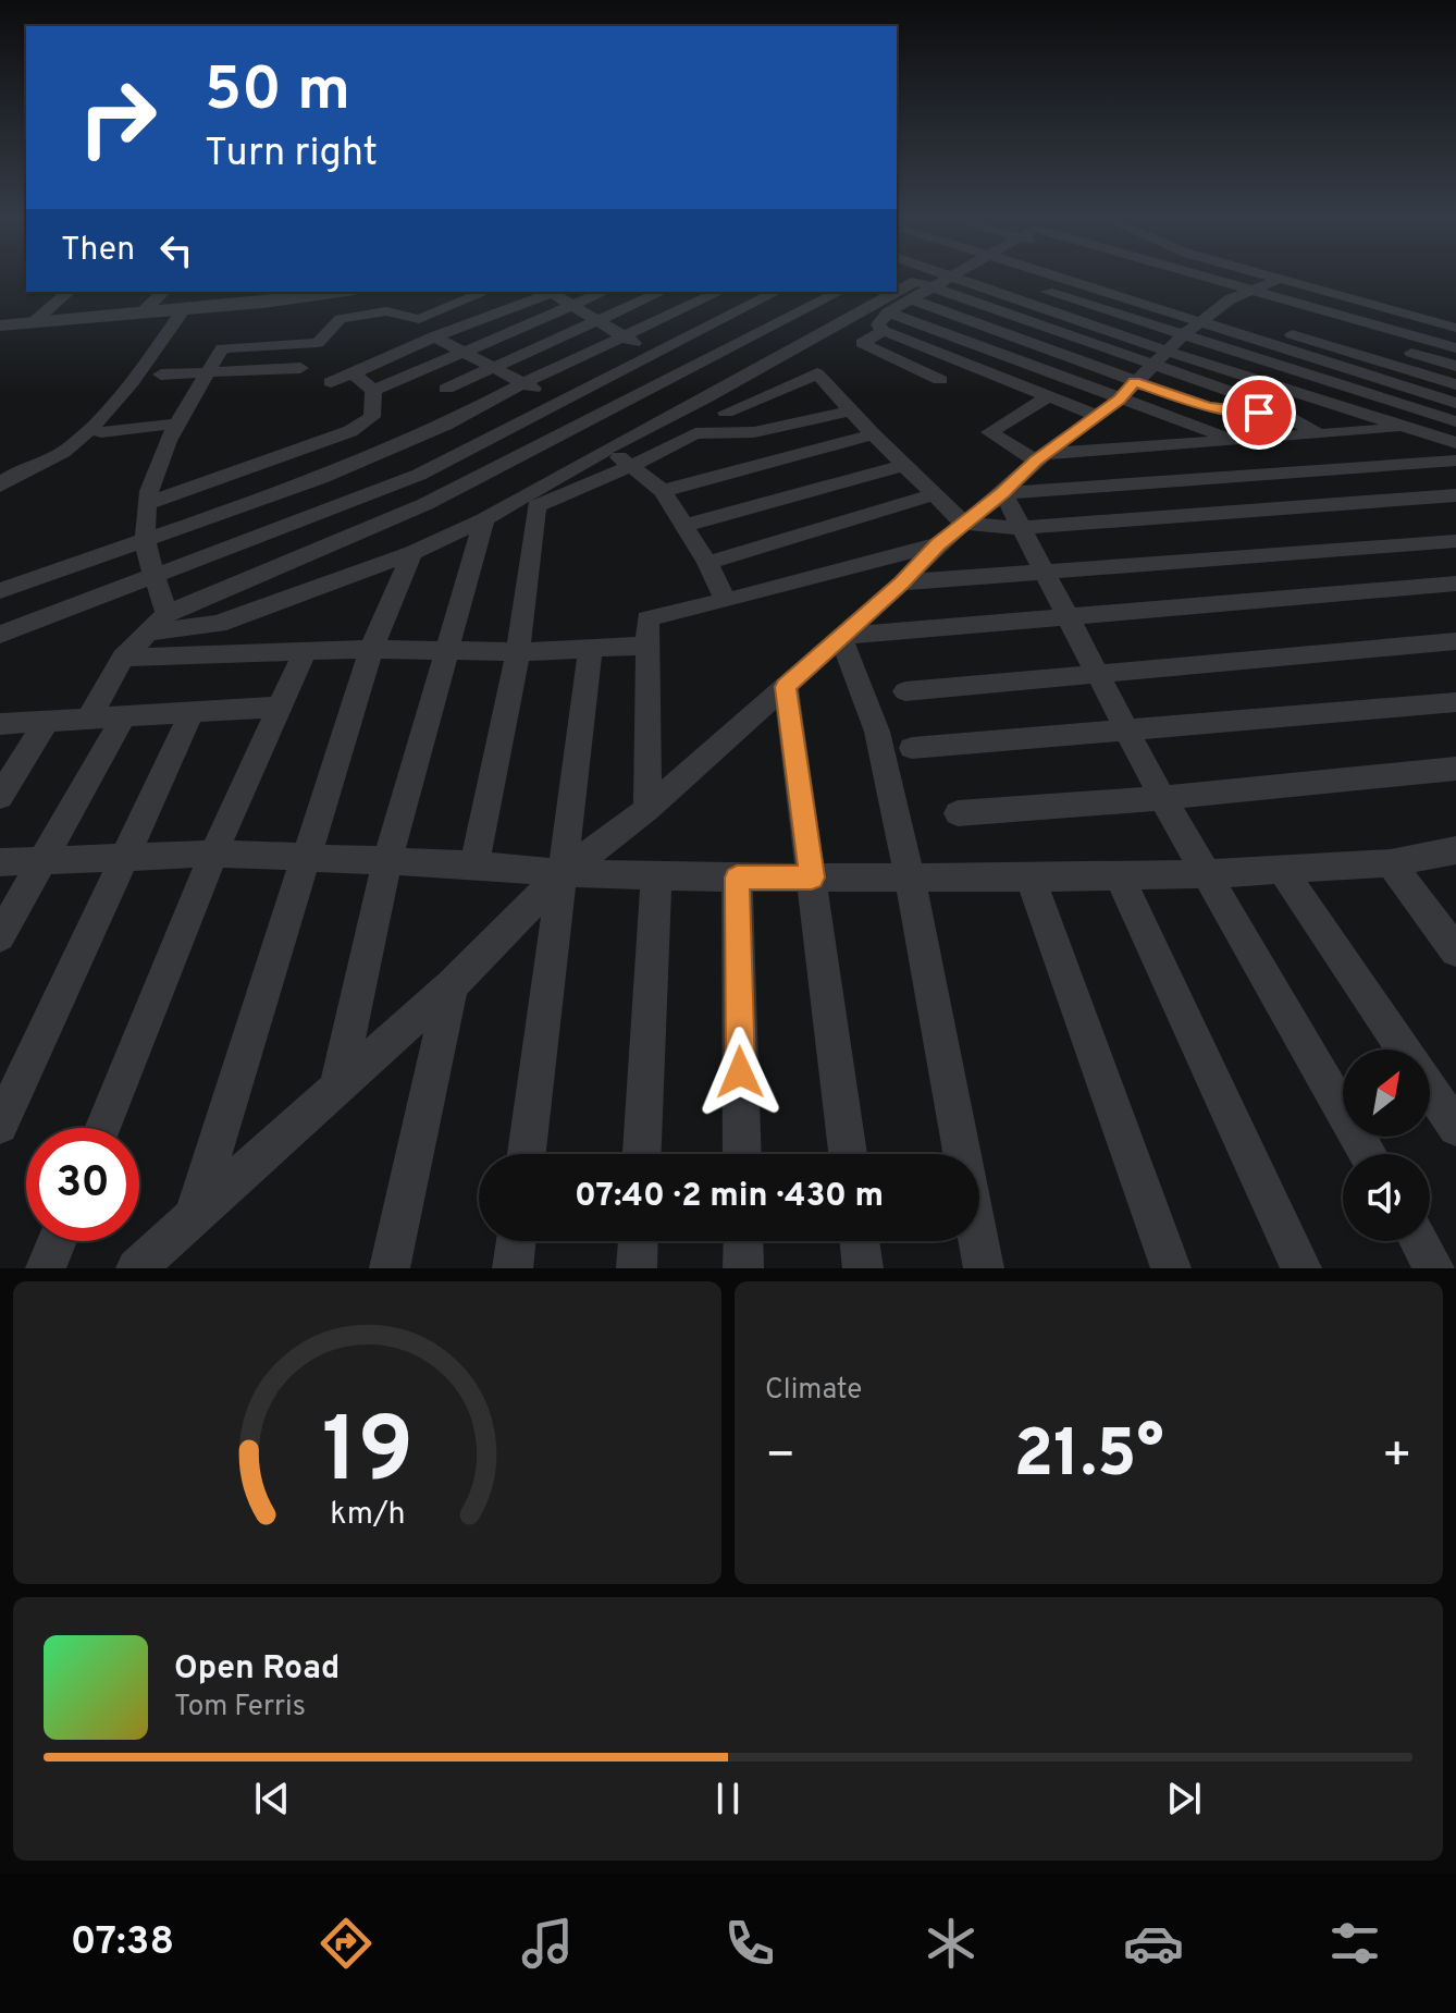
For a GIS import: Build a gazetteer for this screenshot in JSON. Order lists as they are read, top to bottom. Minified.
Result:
{"north":"top right","page":{"turn":["50 m","Turn right"],"then":"Then","limit":"30","trip":"07:40 · 2 min · 430 m","tile":"Climate","heat":["−","21.5°","+"],"song":["Open Road","Tom Ferris"],"tabs":"07:38","gauge":["19","km/h"]}}
